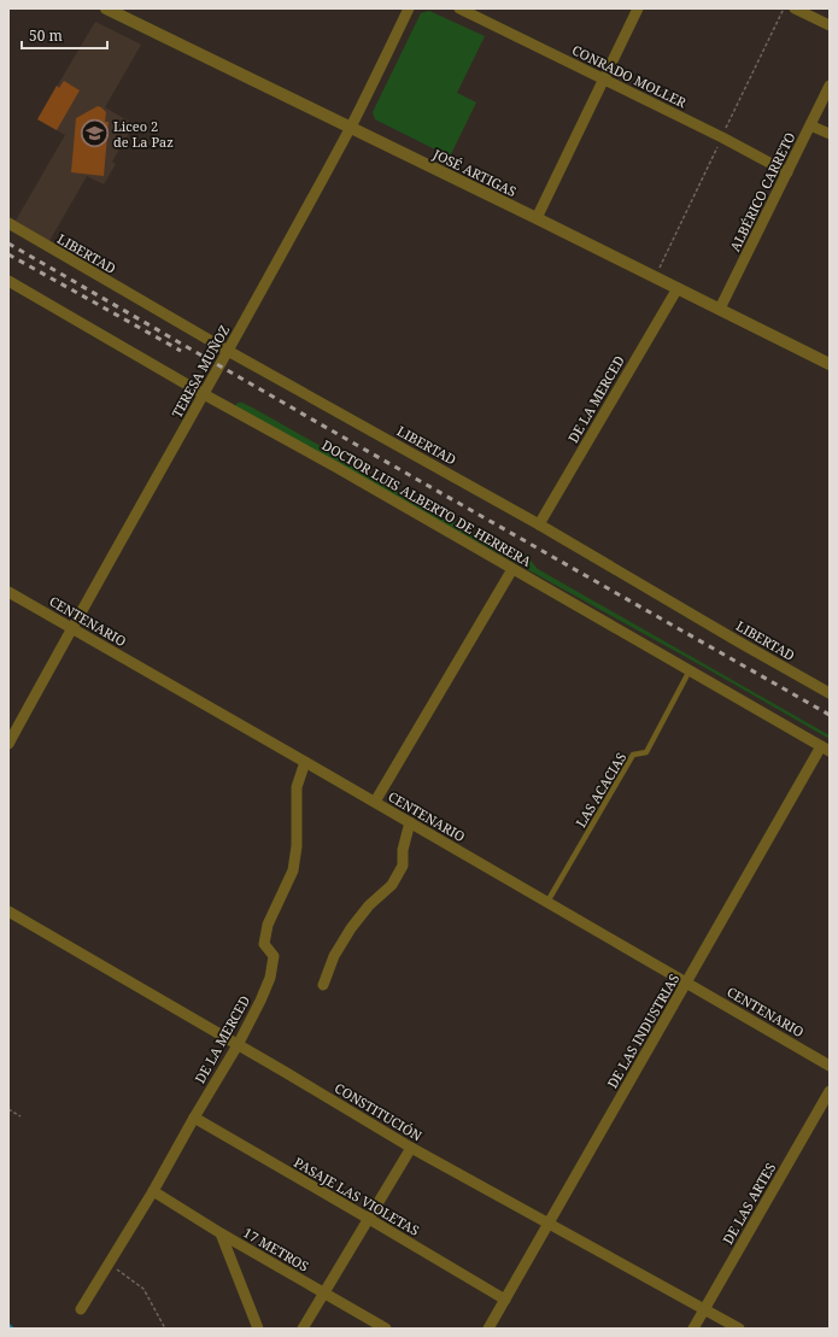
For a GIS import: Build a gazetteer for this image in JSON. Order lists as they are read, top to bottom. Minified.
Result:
{"streets":{"street":["CONRADO MOLLER","JOSÉ ARTIGAS","ALBÉRICO CARRETO","LIBERTAD","TERESA MUÑOZ","DE LA MERCED","DOCTOR LUIS ALBERTO DE HERRERA","CENTENARIO","DE LAS INDUSTRIAS","CONSTITUCIÓN","PASAJE LAS VIOLETAS","DE LAS ARTES","17 METROS"],"lane":["LAS ACACIAS"]},"crossings":[["CONRADO MOLLER","ALBÉRICO CARRETO"],["JOSÉ ARTIGAS","ALBÉRICO CARRETO"],["JOSÉ ARTIGAS","TERESA MUÑOZ"],["JOSÉ ARTIGAS","DE LA MERCED"],["LIBERTAD","TERESA MUÑOZ"],["LIBERTAD","DE LA MERCED"],["TERESA MUÑOZ","DOCTOR LUIS ALBERTO DE HERRERA"],["TERESA MUÑOZ","CENTENARIO"],["DE LA MERCED","CENTENARIO"],["DE LA MERCED","CONSTITUCIÓN"],["DE LA MERCED","PASAJE LAS VIOLETAS"],["DE LA MERCED","17 METROS"],["DOCTOR LUIS ALBERTO DE HERRERA","LAS ACACIAS"],["DOCTOR LUIS ALBERTO DE HERRERA","DE LAS INDUSTRIAS"],["CENTENARIO","LAS ACACIAS"],["CENTENARIO","DE LAS INDUSTRIAS"],["DE LAS INDUSTRIAS","CONSTITUCIÓN"],["DE LAS INDUSTRIAS","PASAJE LAS VIOLETAS"],["CONSTITUCIÓN","DE LAS ARTES"]],"places":{"school or university":["Liceo 2 de La Paz"]},"scale_bar":"50 m"}
